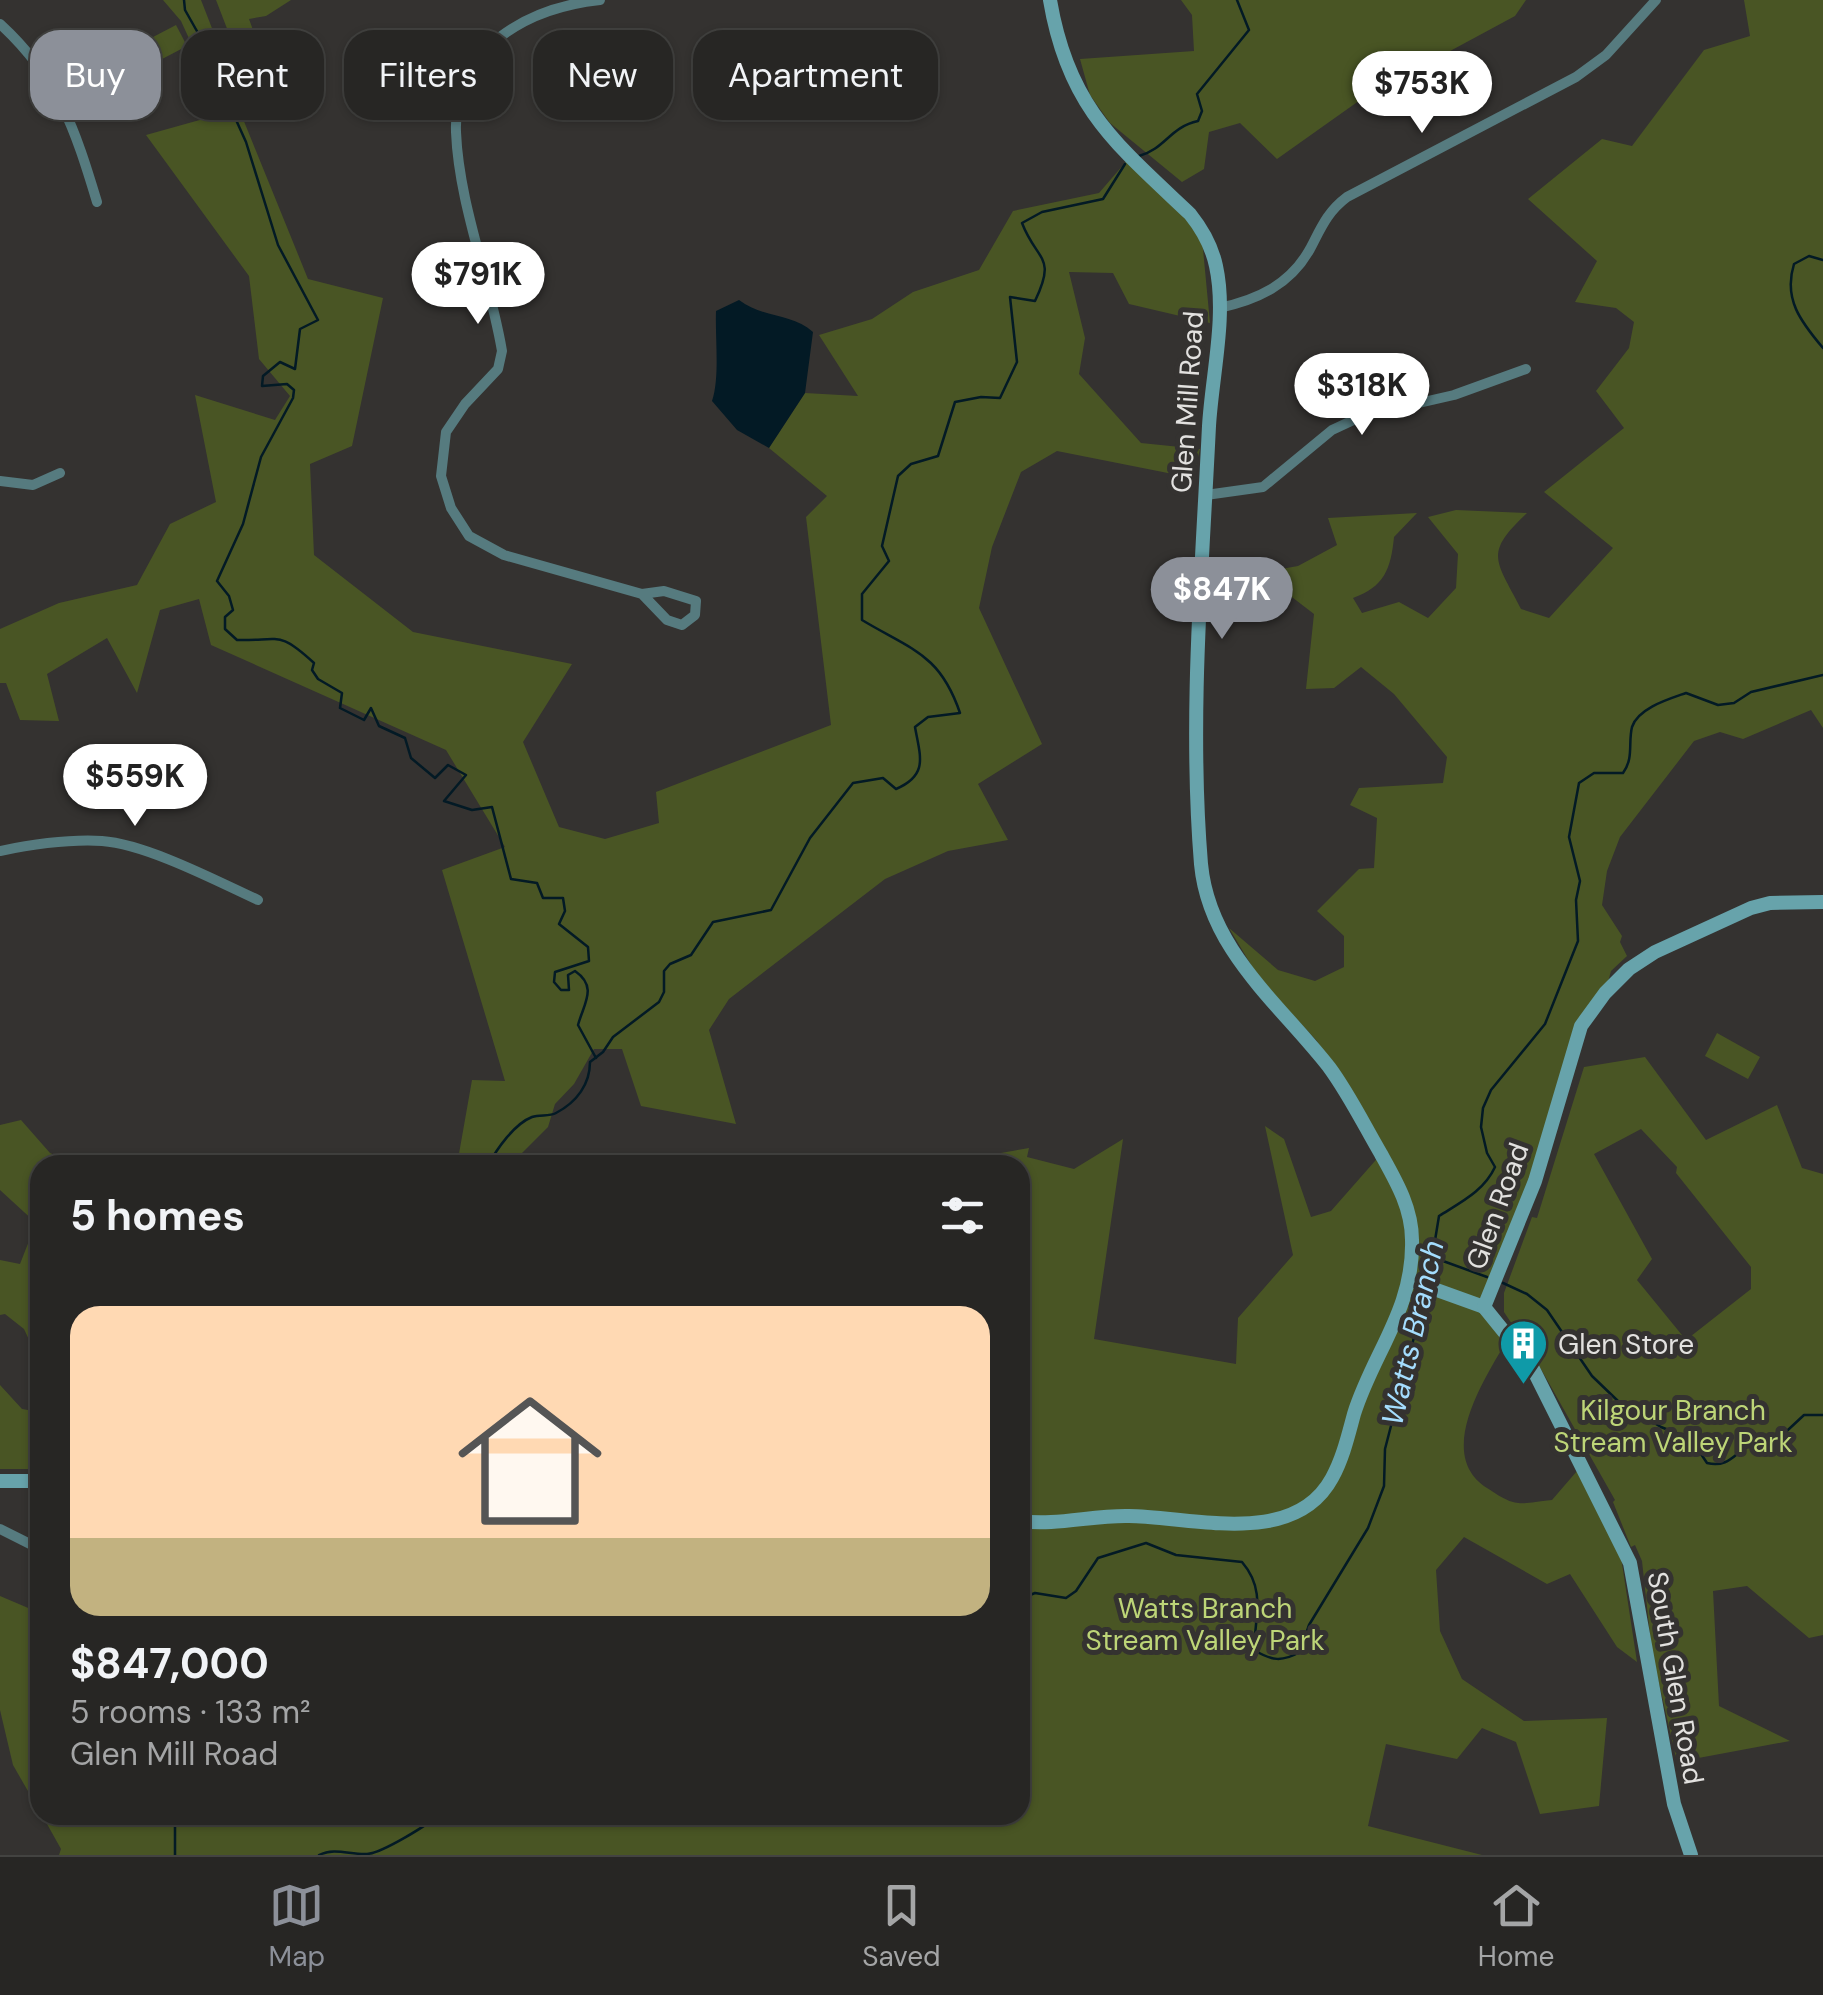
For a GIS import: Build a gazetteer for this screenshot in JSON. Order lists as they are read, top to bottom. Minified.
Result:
{"streets":{"main road":["Glen Mill Road","Glen Road","South Glen Road"]},"crossings":[["Glen Mill Road","Glen Road"],["Glen Road","South Glen Road"]],"water":["Watts Branch"],"parks":["Kilgour Branch Stream Valley Park","Watts Branch Stream Valley Park"],"places":{"building":["Glen Store"]},"page":{"chip":["Buy","Rent","Filters","New","Apartment"],"price":["$753K","$791K","$318K","$847K","$559K"],"heading":"5 homes","list":[{"name":"$847,000","note":"5 rooms · 133 m² · Glen Mill Road"}],"tabs":["Map","Saved","Home"]}}
